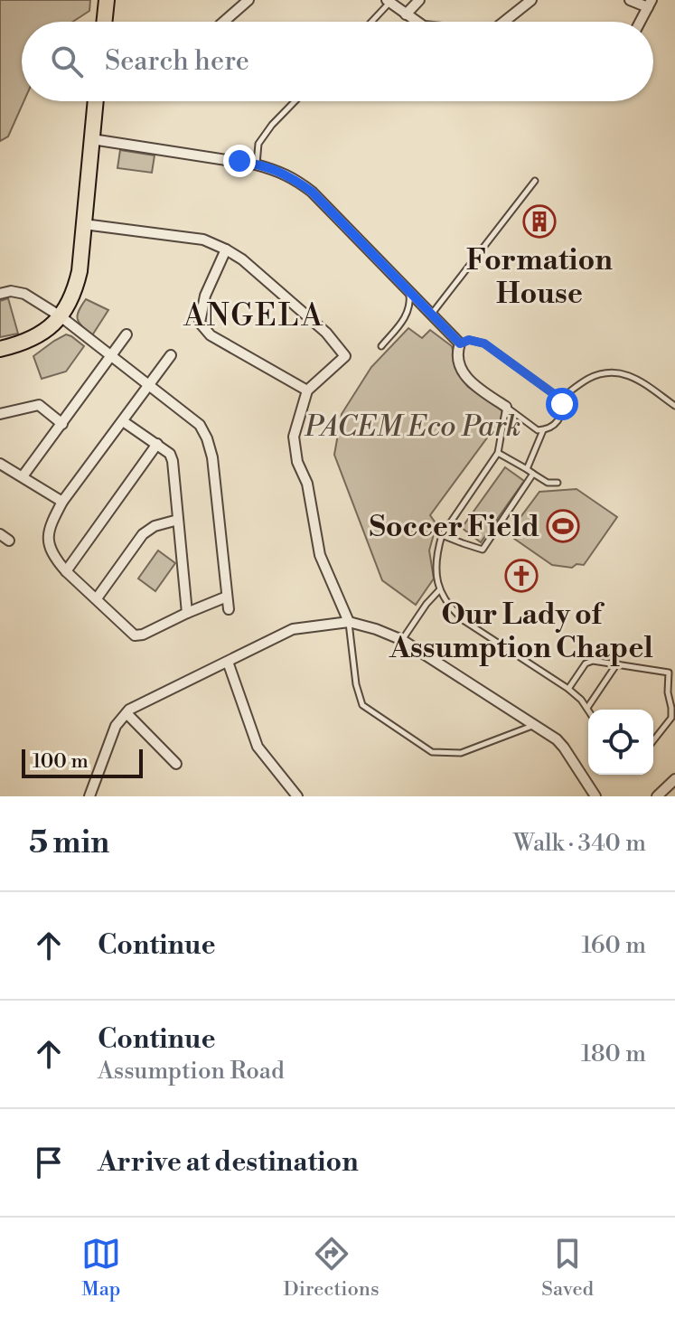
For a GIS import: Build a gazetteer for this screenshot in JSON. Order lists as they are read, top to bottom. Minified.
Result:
{"districts":["ANGELA"],"parks":["PACEM Eco Park"],"places":{"building":["Formation House"],"sports":["Soccer Field"],"church":["Our Lady of Assumption Chapel"]},"scale_bar":"100 m","page":{"search":"Search here","scale":"100 m","heading":["5 min","Walk · 340 m"],"list":[["Continue","160 m"],["Continue","Assumption Road","180 m"],"Arrive at destination"],"nav":["Map","Directions","Saved"]}}
